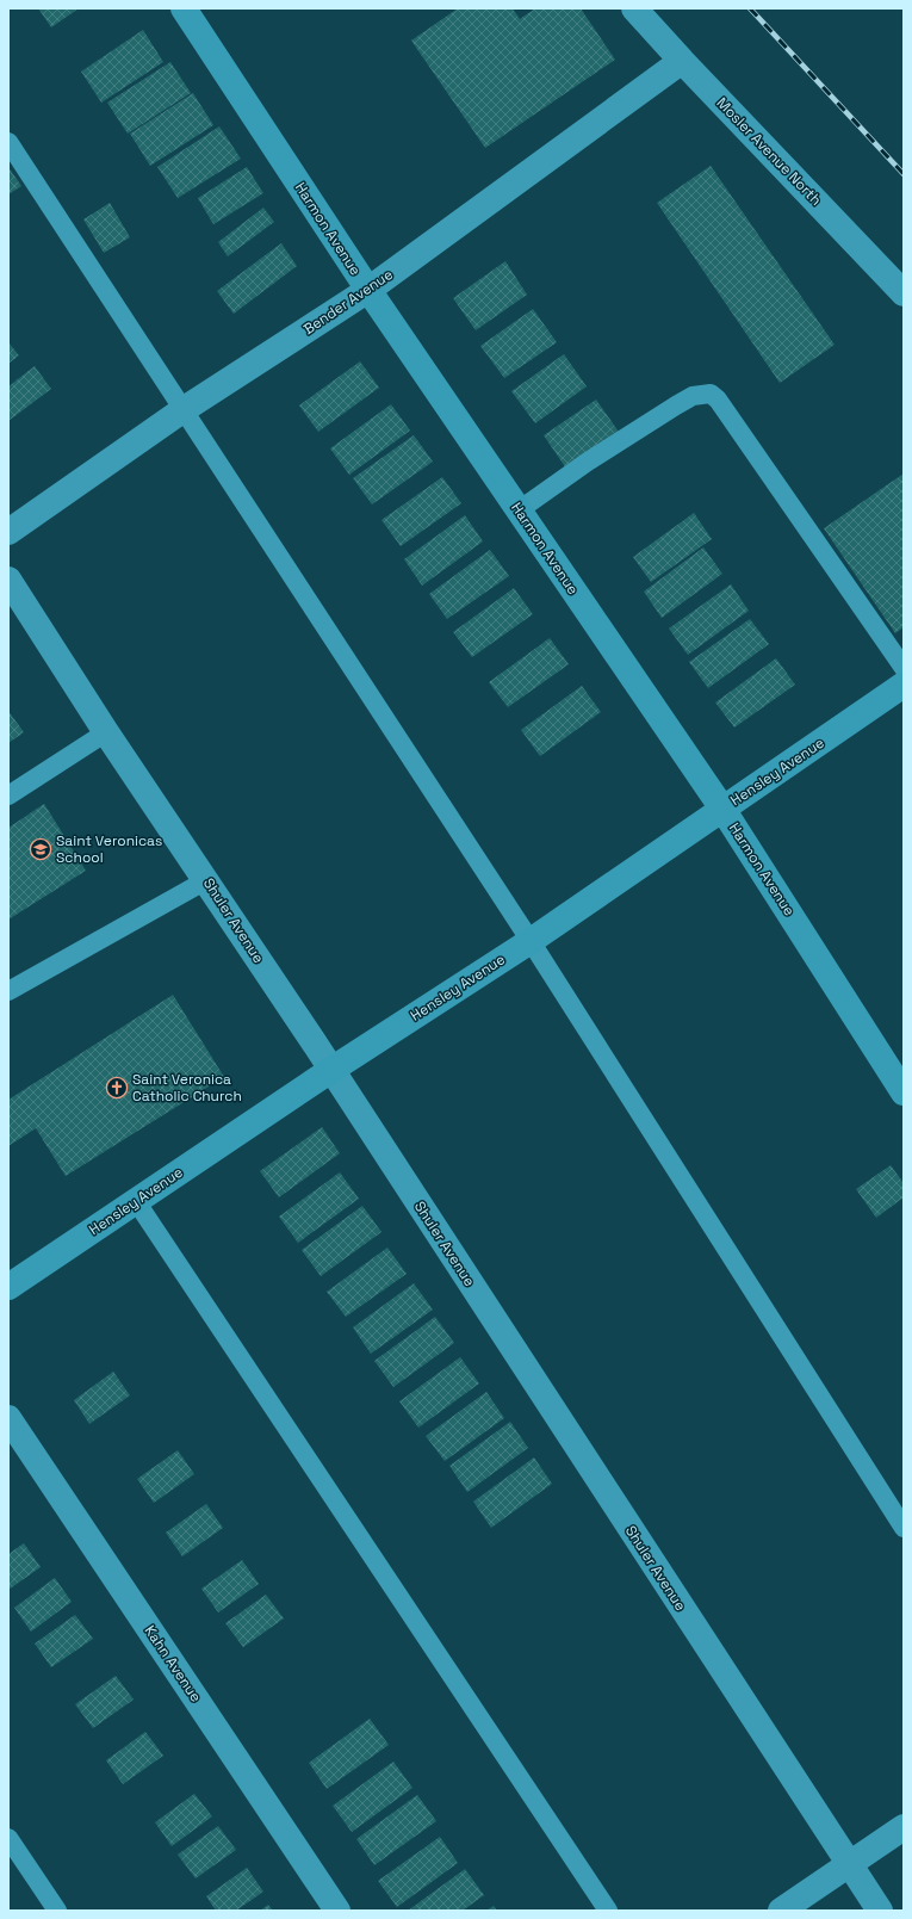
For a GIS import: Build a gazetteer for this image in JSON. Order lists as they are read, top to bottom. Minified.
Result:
{"streets":{"street":["Mosler Avenue North","Harmon Avenue","Bender Avenue","Hensley Avenue","Shuler Avenue","Kahn Avenue"]},"crossings":[["Mosler Avenue North","Bender Avenue"],["Harmon Avenue","Bender Avenue"],["Harmon Avenue","Hensley Avenue"],["Hensley Avenue","Shuler Avenue"]],"places":{"school or university":["Saint Veronicas School"],"church":["Saint Veronica Catholic Church"]}}
